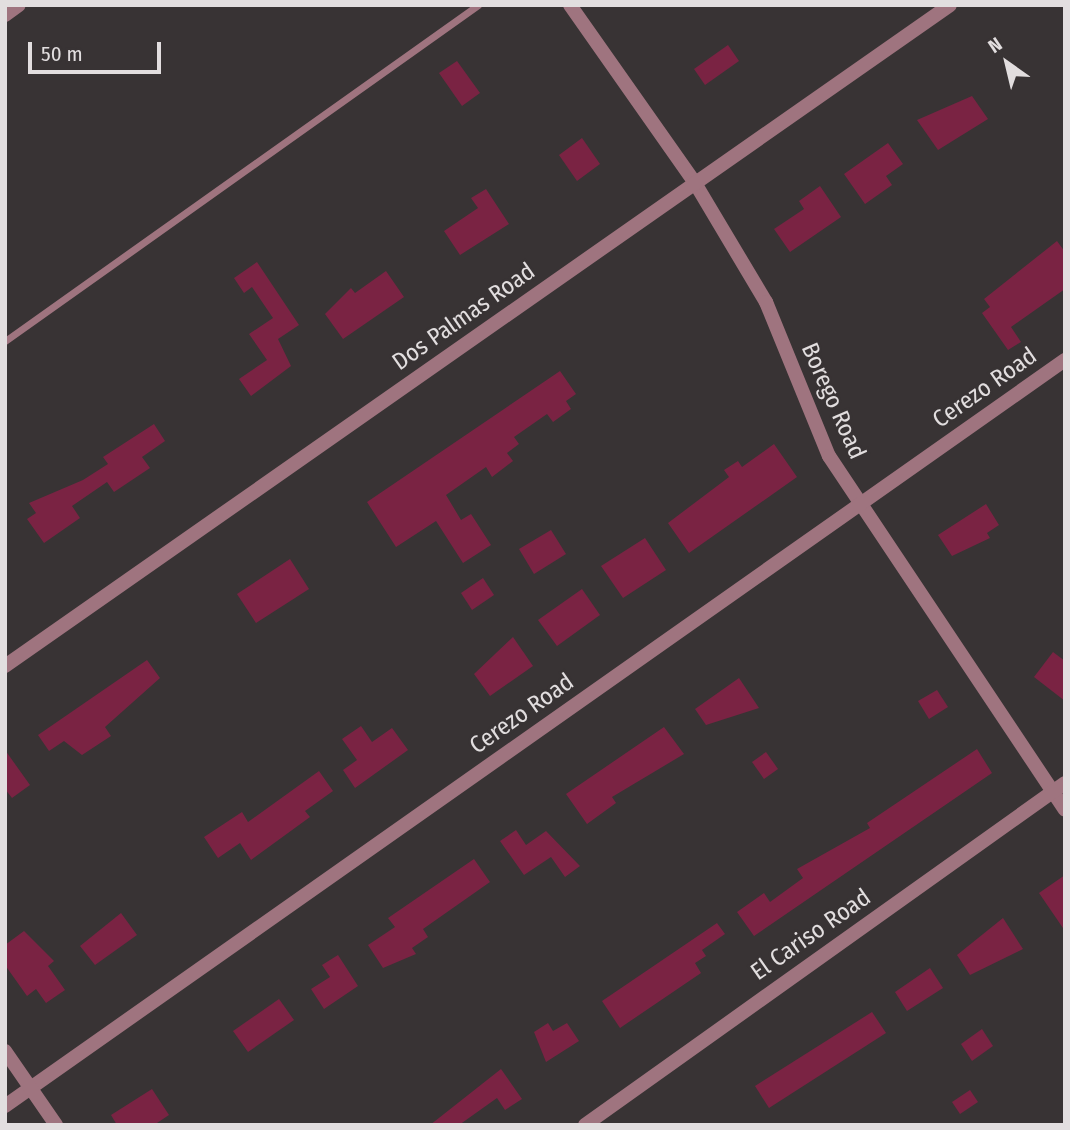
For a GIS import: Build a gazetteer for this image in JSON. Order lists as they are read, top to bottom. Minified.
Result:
{"streets":{"street":["Dos Palmas Road","Cerezo Road","Borego Road","El Cariso Road"]},"crossings":[["Dos Palmas Road","Borego Road"],["Cerezo Road","Borego Road"],["Borego Road","El Cariso Road"]],"scale_bar":"50 m","north":"top left"}
